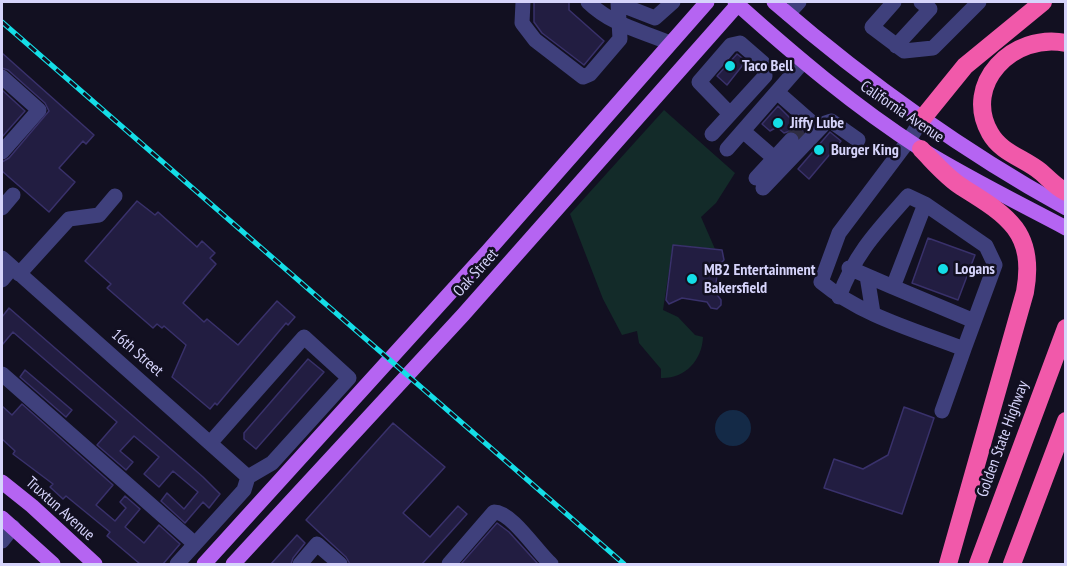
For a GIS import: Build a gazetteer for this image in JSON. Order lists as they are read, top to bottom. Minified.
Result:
{"streets":{"highway":["Golden State Highway"],"main road":["California Avenue","Oak Street","Truxtun Avenue"],"street":["16th Street"]},"crossings":[["California Avenue","Oak Street"]],"places":["Taco Bell","Jiffy Lube","Burger King","Logans","MB2 Entertainment Bakersfield"]}
